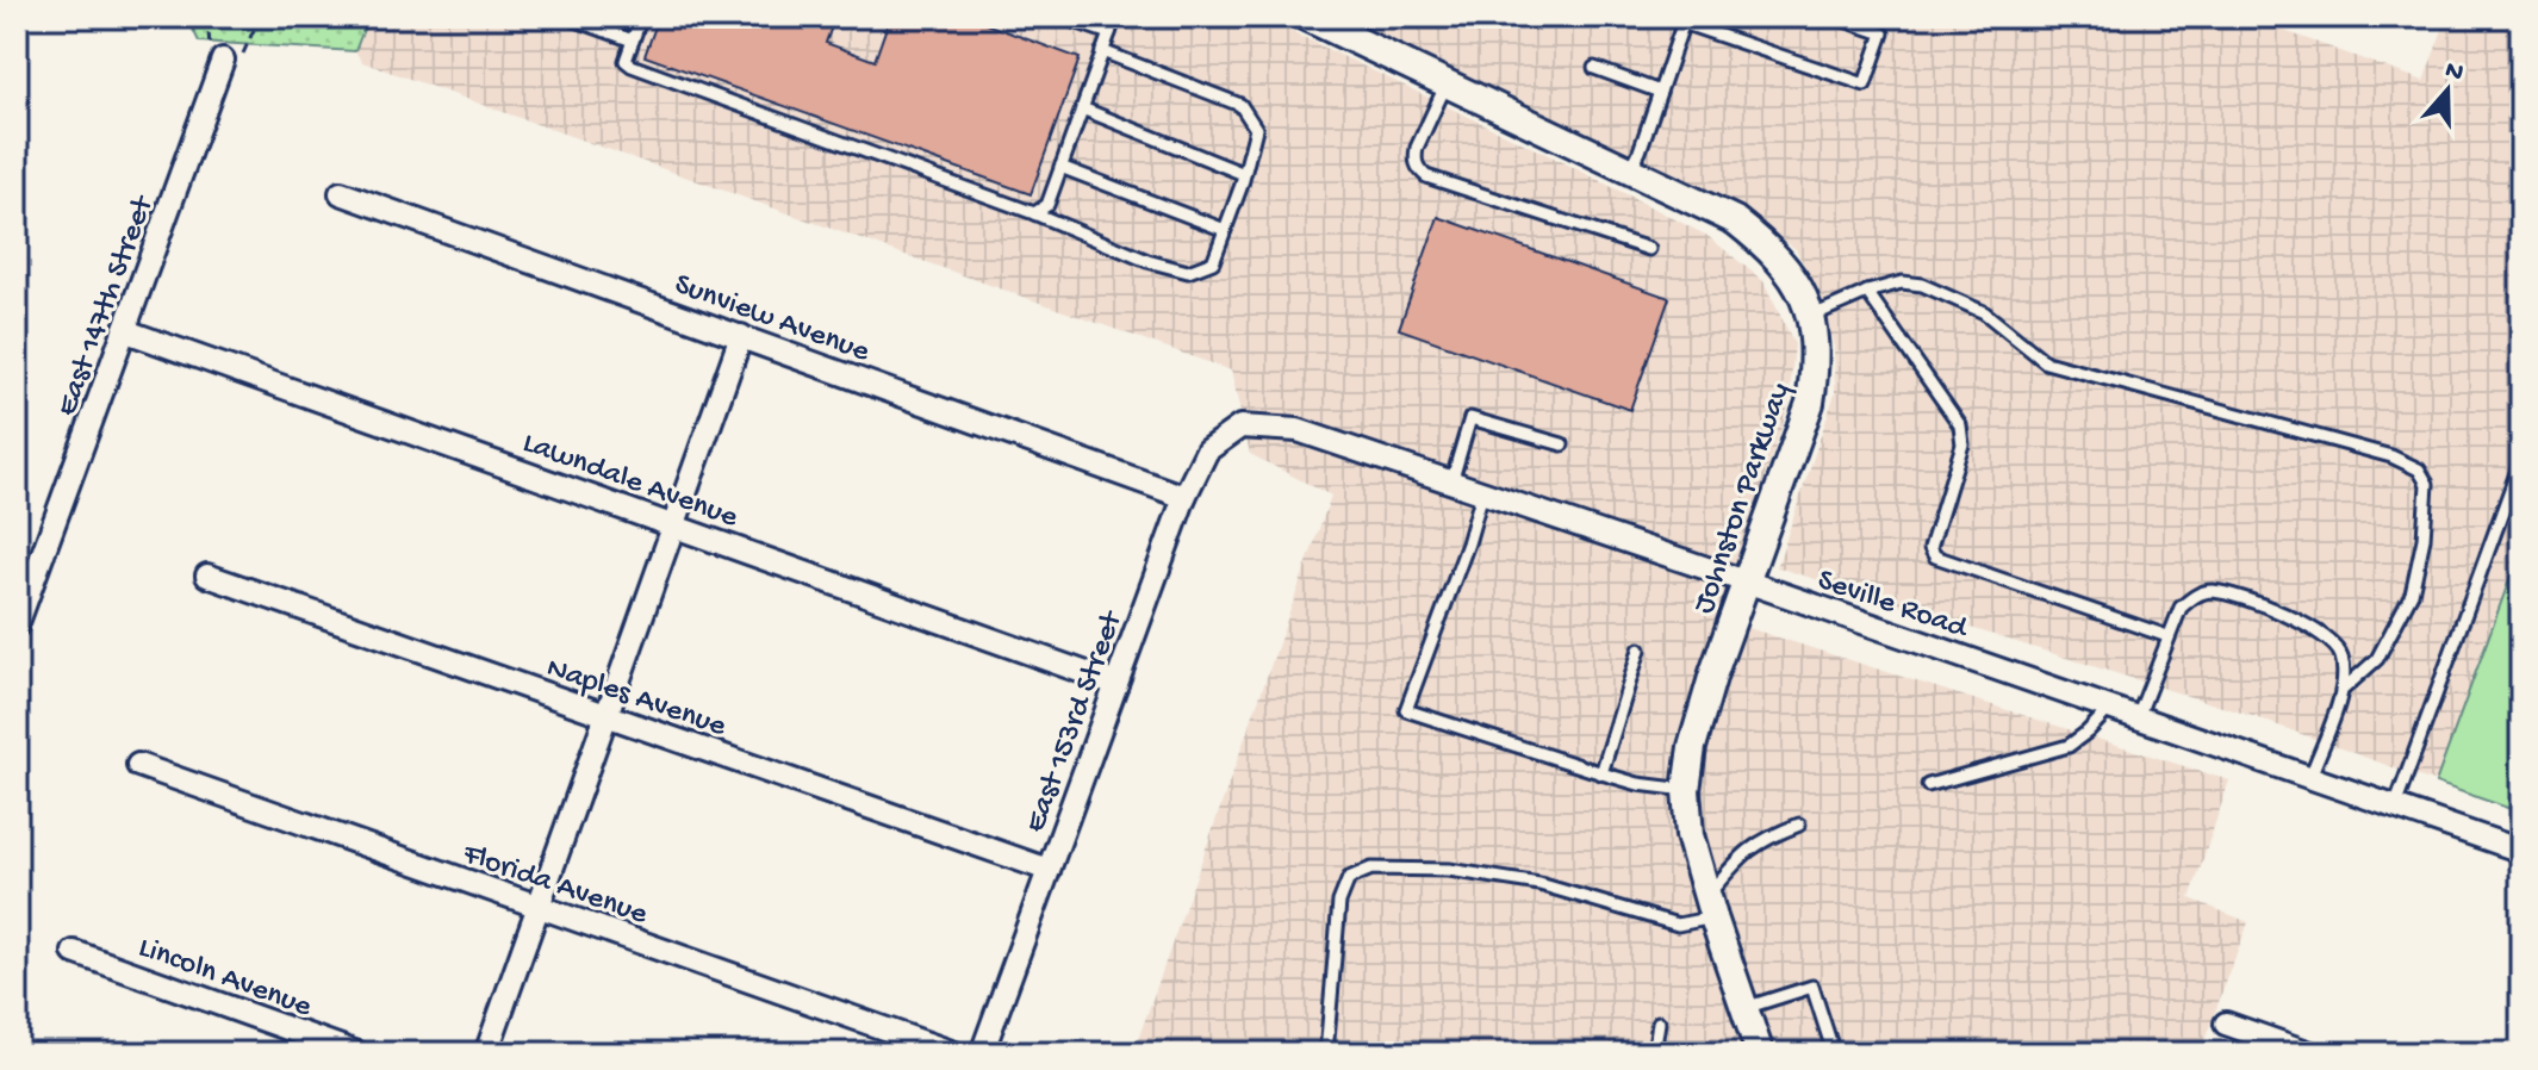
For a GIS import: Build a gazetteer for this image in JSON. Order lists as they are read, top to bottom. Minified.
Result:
{"streets":{"street":["East 147th Street","Sunview Avenue","Lawndale Avenue","Johnston Parkway","Seville Road","Naples Avenue","East 153rd Street","Florida Avenue","Lincoln Avenue"]},"crossings":[["East 147th Street","Lawndale Avenue"],["Sunview Avenue","East 153rd Street"],["Lawndale Avenue","East 153rd Street"],["Johnston Parkway","Seville Road"],["Seville Road","East 153rd Street"],["Naples Avenue","East 153rd Street"]],"north":"top"}
